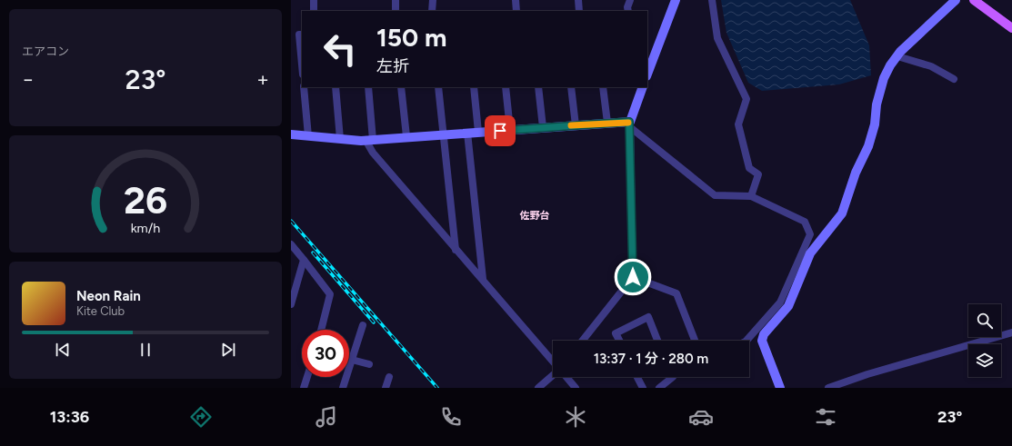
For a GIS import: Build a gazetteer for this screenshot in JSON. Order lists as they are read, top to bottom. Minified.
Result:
{"districts":["佐野台"],"page":{"tile":"エアコン","turn":["150 m","左折"],"heat":["−","23°","+"],"song":["Neon Rain","Kite Club"],"limit":"30","trip":"13:37 · 1 分 · 280 m","tabs":["13:36","23°"],"gauge":["26","km/h"]}}
